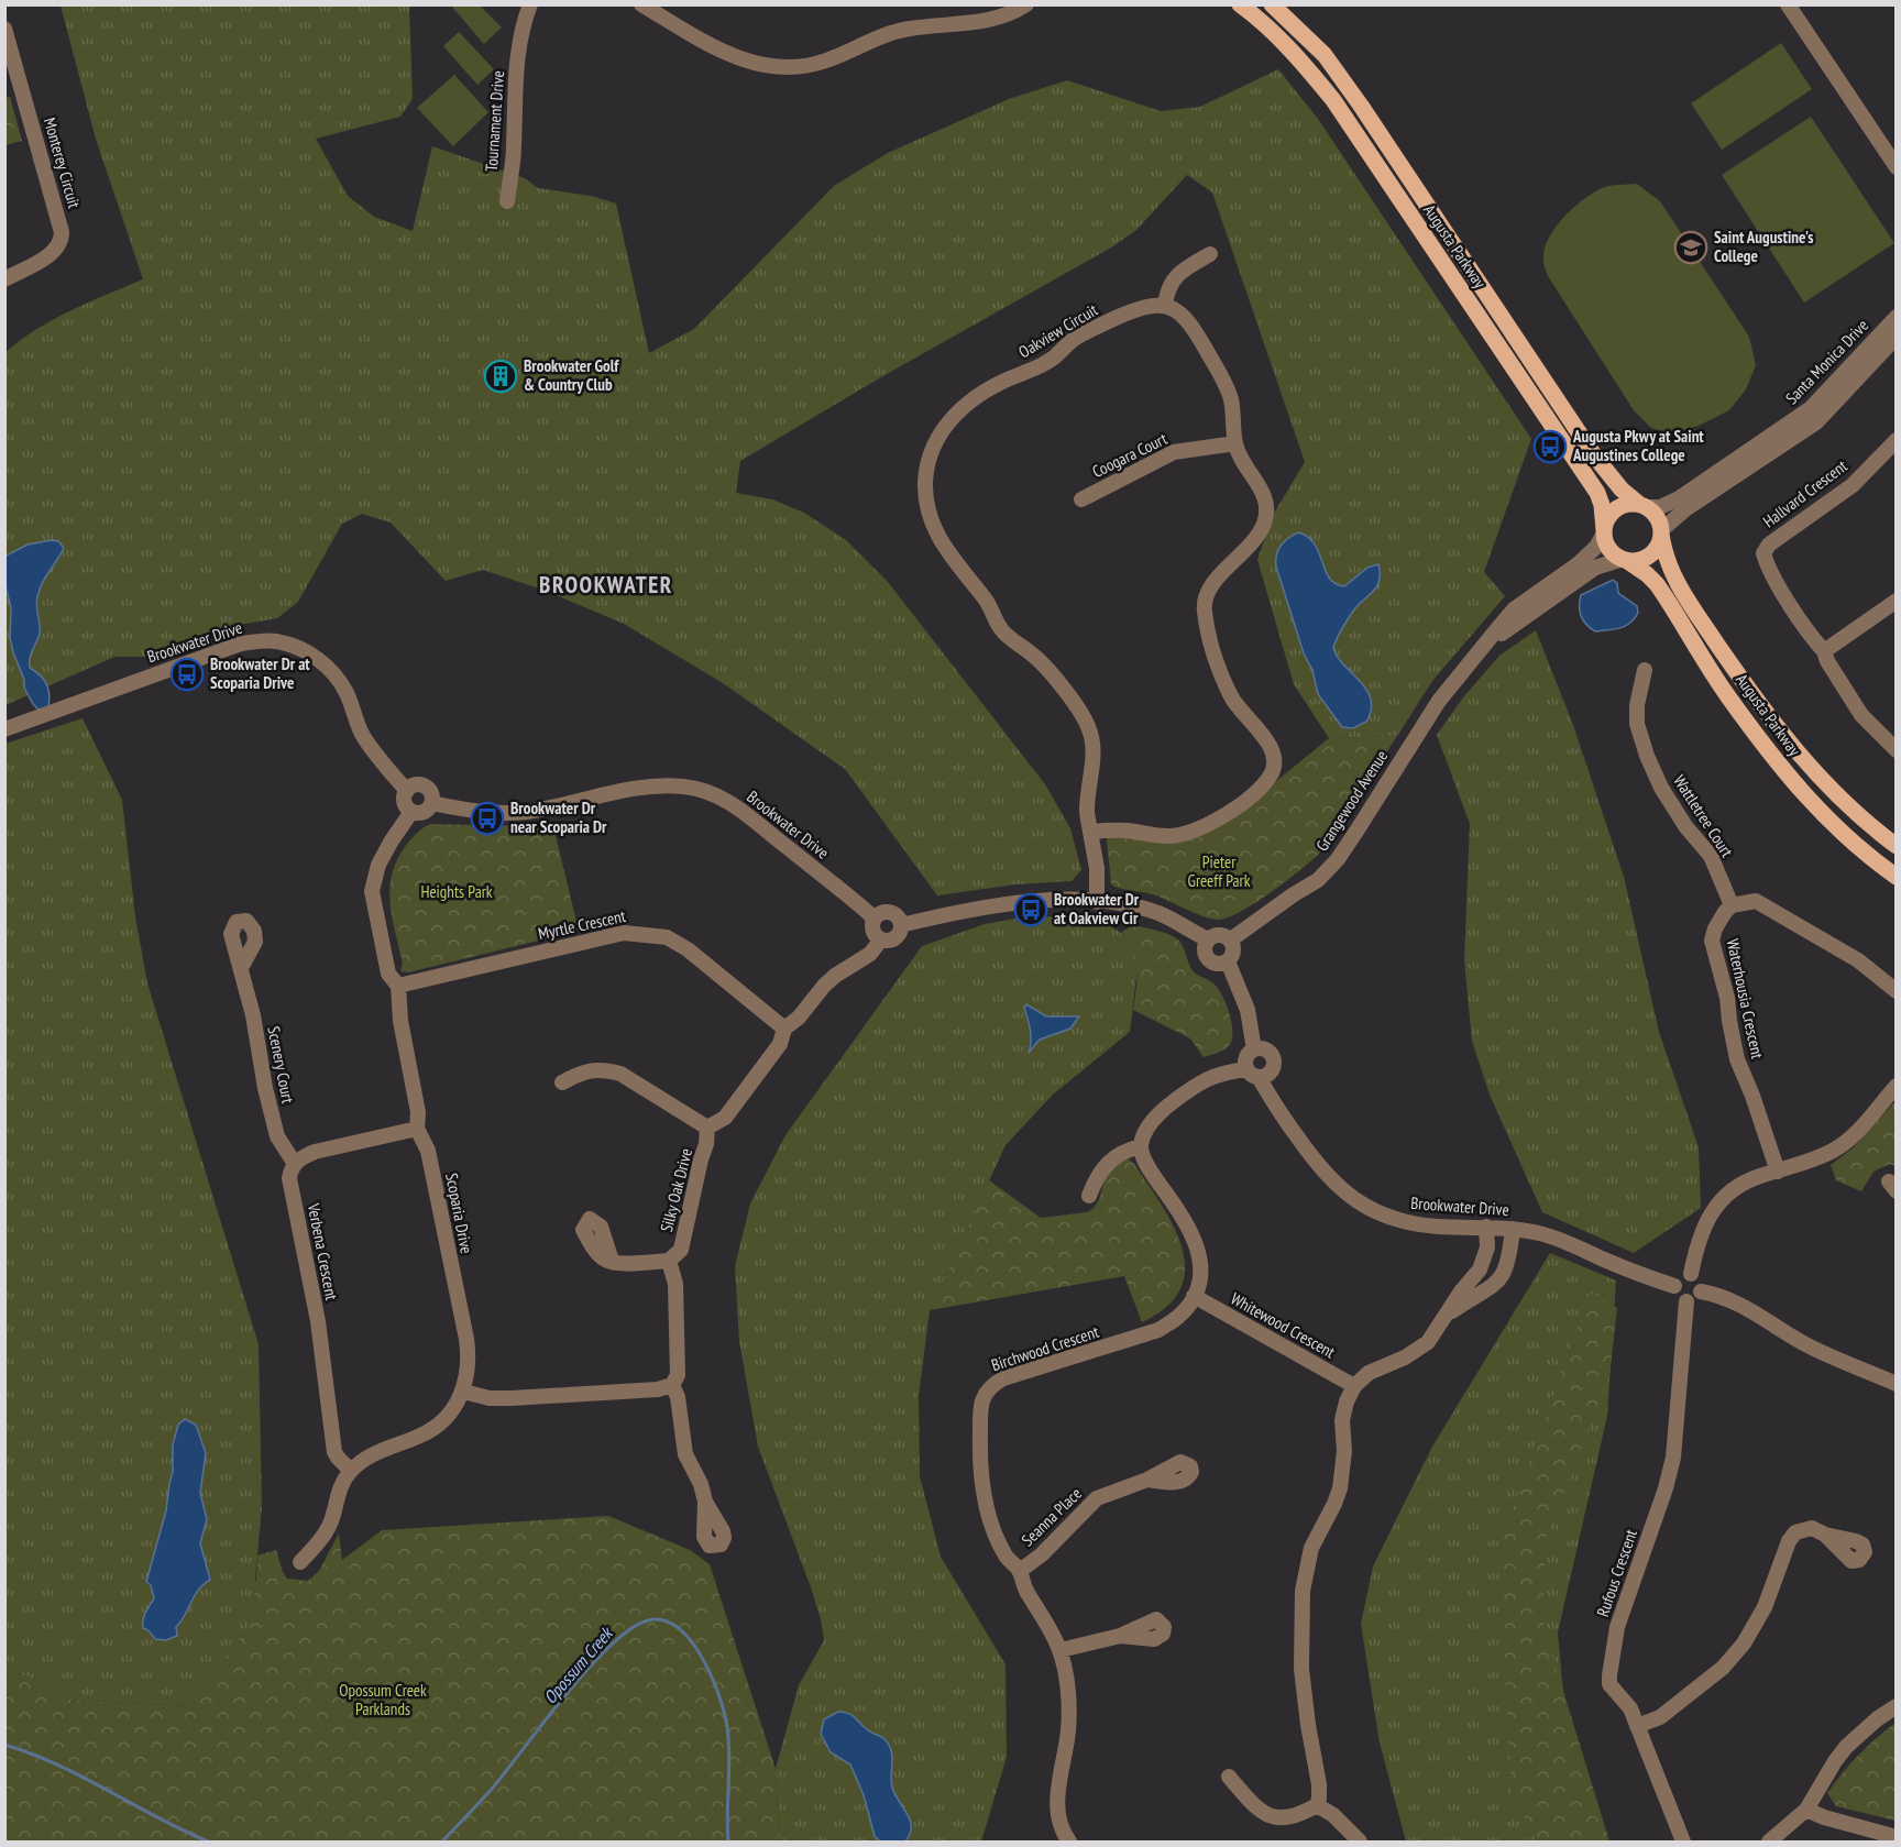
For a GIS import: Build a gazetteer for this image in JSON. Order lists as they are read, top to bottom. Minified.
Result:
{"streets":{"main road":["Augusta Parkway"],"street":["Tournament Drive","Monterey Circuit","Oakview Circuit","Santa Monica Drive","Coogara Court","Hallvard Crescent","Brookwater Drive","Grangewood Avenue","Wattletree Court","Myrtle Crescent","Waterhousia Crescent","Scenery Court","Silky Oak Drive","Scoparia Drive","Verbena Crescent","Whitewood Crescent","Birchwood Crescent","Seanna Place","Rufous Crescent"]},"crossings":[["Augusta Parkway","Santa Monica Drive"],["Augusta Parkway","Grangewood Avenue"],["Santa Monica Drive","Grangewood Avenue"],["Brookwater Drive","Scoparia Drive"],["Brookwater Drive","Rufous Crescent"],["Wattletree Court","Waterhousia Crescent"],["Myrtle Crescent","Scoparia Drive"],["Scenery Court","Verbena Crescent"],["Scoparia Drive","Verbena Crescent"],["Whitewood Crescent","Birchwood Crescent"],["Birchwood Crescent","Seanna Place"]],"districts":["BROOKWATER"],"water":["Opossum Creek"],"parks":["Pieter Greeff Park","Heights Park","Opossum Creek Parklands"],"places":{"school or university":["Saint Augustine's College"],"building":["Brookwater Golf & Country Club"],"bus stop":["Augusta Pkwy at Saint Augustines College","Brookwater Dr at Scoparia Drive","Brookwater Dr near Scoparia Dr","Brookwater Dr at Oakview Cir"]}}
